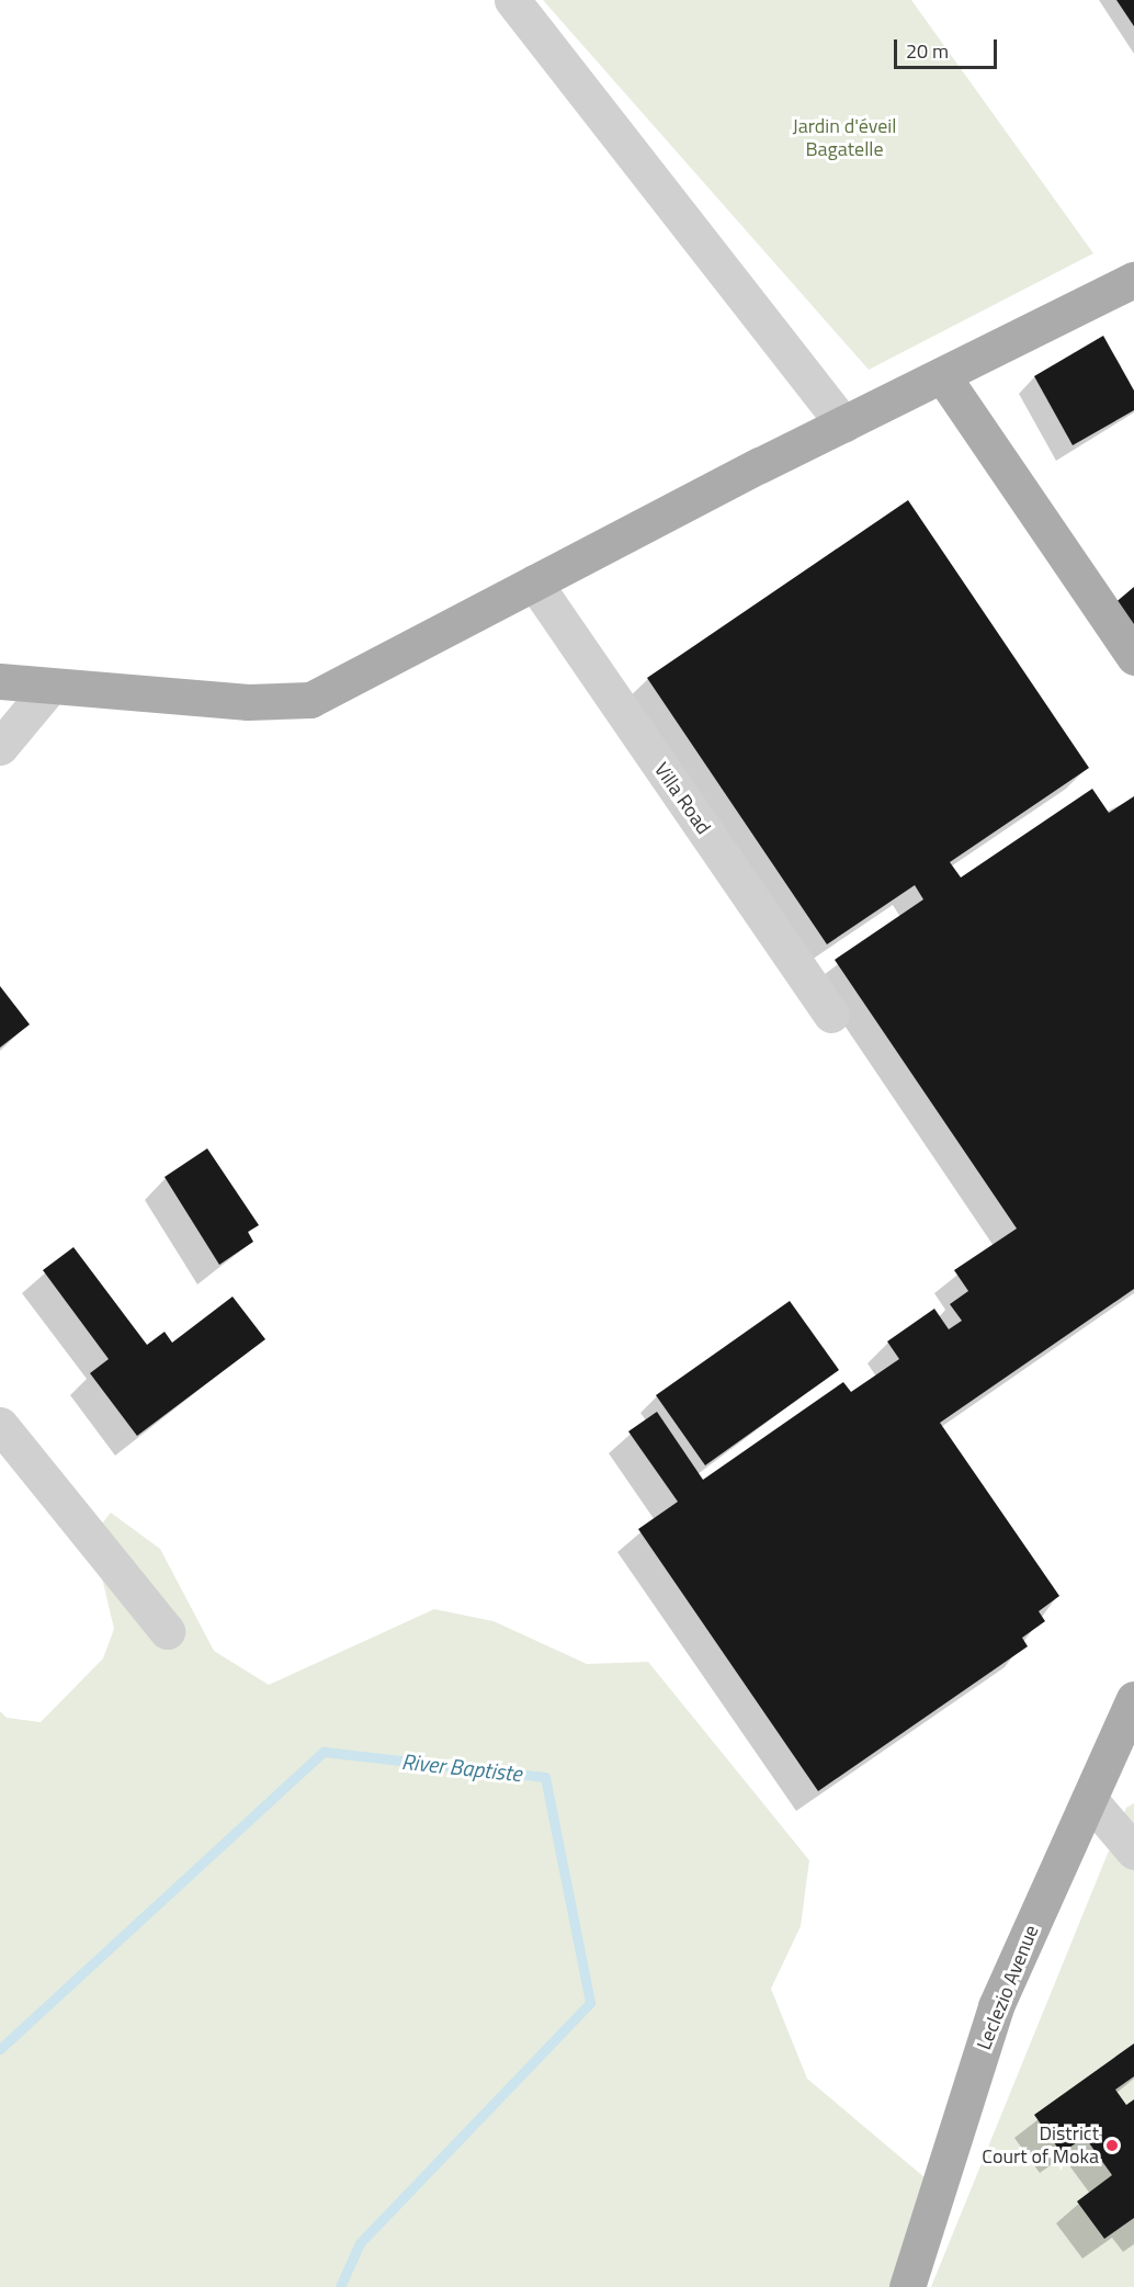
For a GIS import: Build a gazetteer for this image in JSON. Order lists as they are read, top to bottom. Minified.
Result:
{"streets":{"main road":["Leclezio Avenue"],"street":["Villa Road"]},"water":["River Baptiste"],"parks":["Jardin d'éveil Bagatelle"],"places":["District Court of Moka"],"scale_bar":"20 m"}
